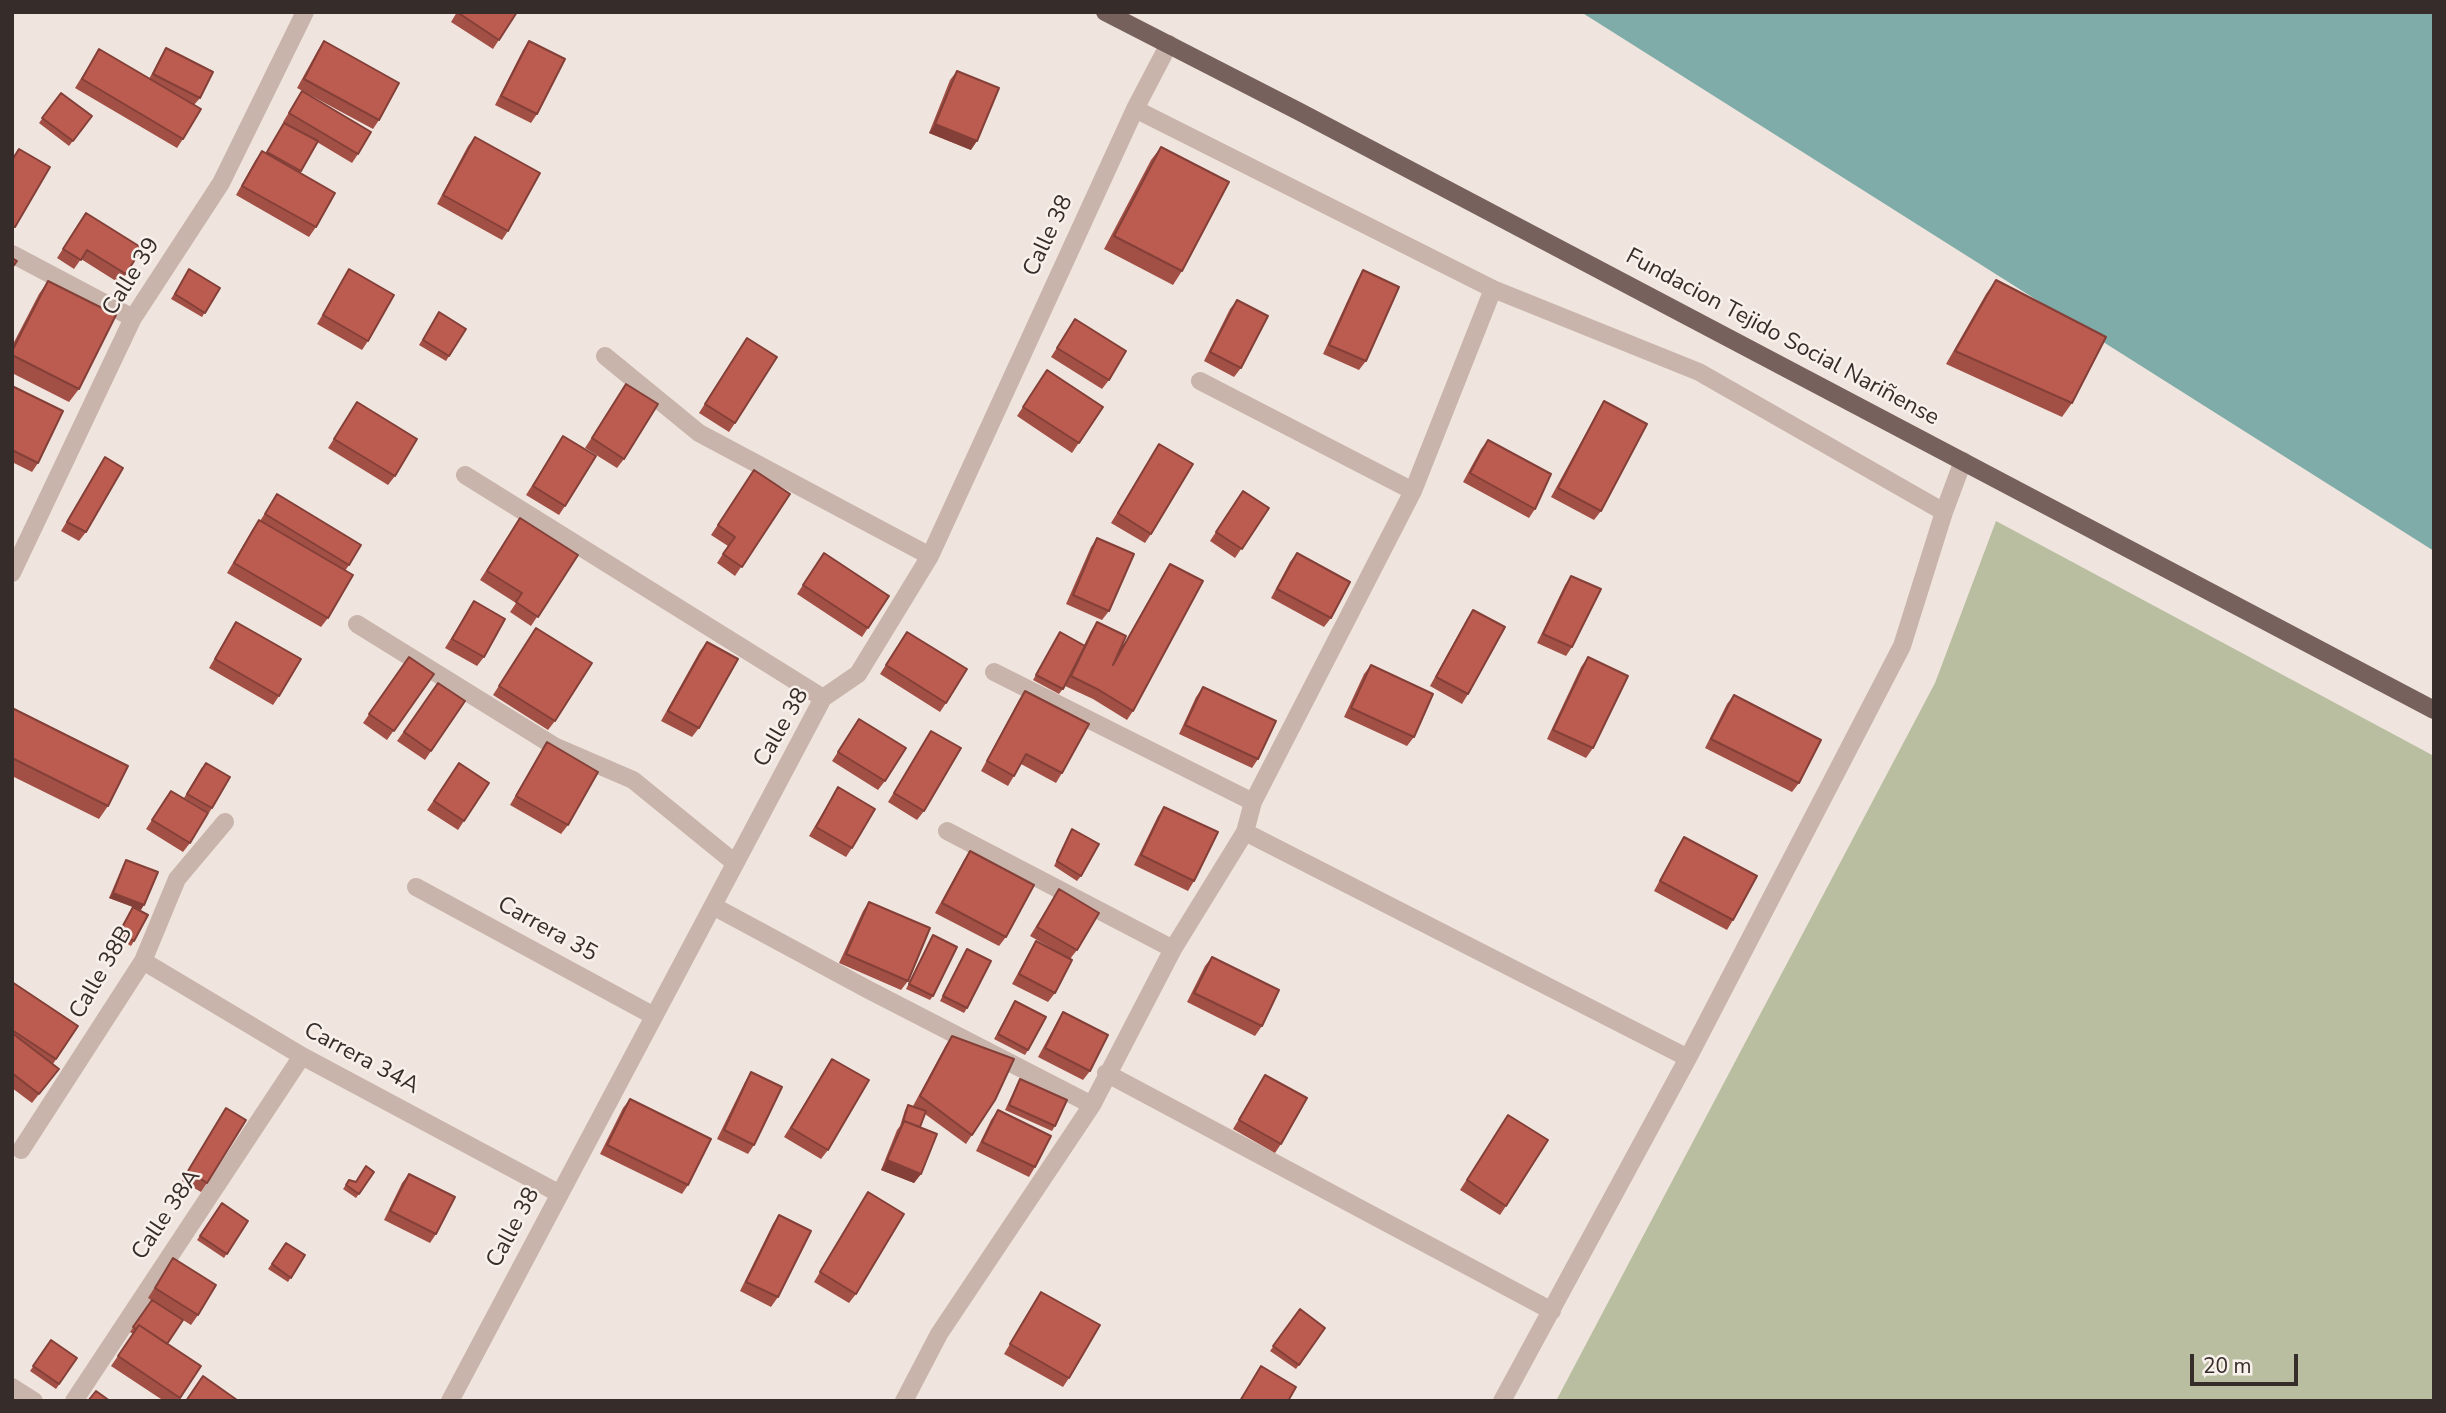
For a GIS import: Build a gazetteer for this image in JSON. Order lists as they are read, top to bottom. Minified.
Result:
{"streets":{"main road":["Fundacion Tejido Social Nariñense"],"street":["Calle 38","Calle 39","Carrera 35","Calle 38B","Carrera 34A","Calle 38A"]},"crossings":[["Calle 38","Fundacion Tejido Social Nariñense"],["Calle 38","Carrera 35"],["Calle 38","Carrera 34A"],["Calle 38B","Carrera 34A"],["Carrera 34A","Calle 38A"]],"scale_bar":"20 m"}
